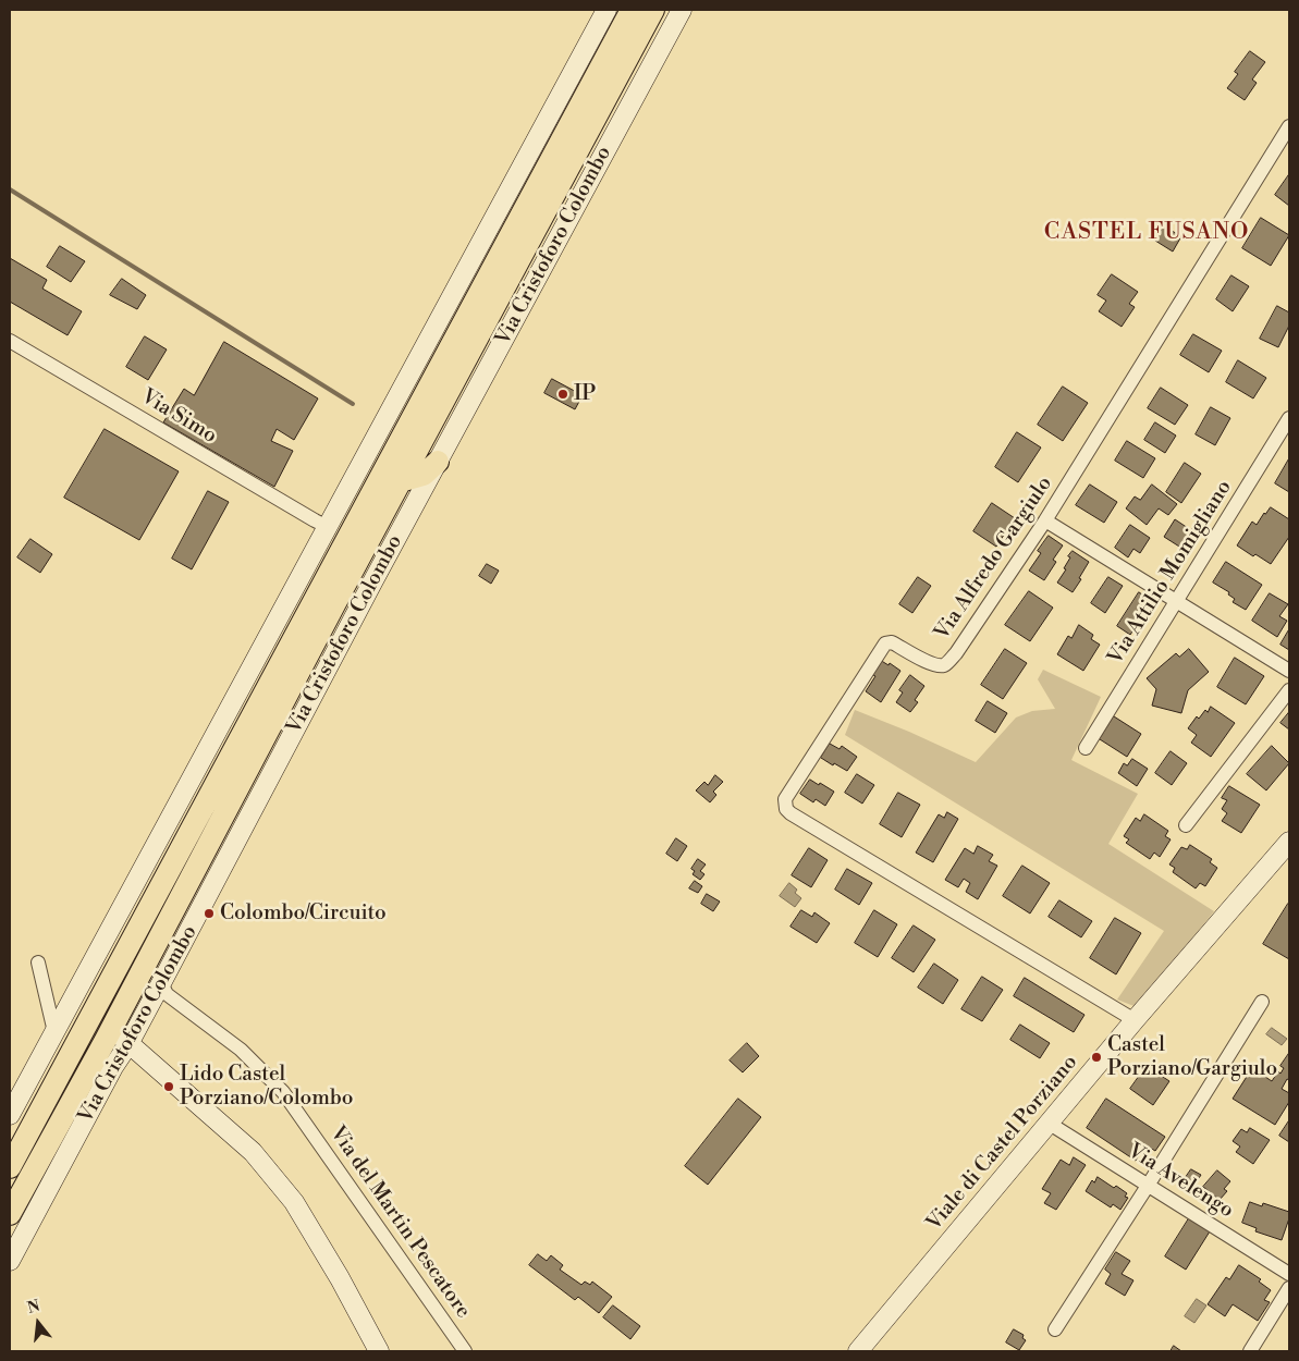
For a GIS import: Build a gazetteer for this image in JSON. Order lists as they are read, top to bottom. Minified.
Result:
{"streets":{"main road":["Via Cristoforo Colombo"],"street":["Via Simo","Via Alfredo Gargiulo","Via Attilio Momigliano","Viale di Castel Porziano","Via Avelengo","Via del Martin Pescatore"]},"crossings":[["Via Cristoforo Colombo","Via del Martin Pescatore"],["Via Alfredo Gargiulo","Viale di Castel Porziano"],["Viale di Castel Porziano","Via Avelengo"]],"districts":["CASTEL FUSANO"],"places":["IP","Colombo/Circuito","Castel Porziano/Gargiulo","Lido Castel Porziano/Colombo"],"north":"top"}
